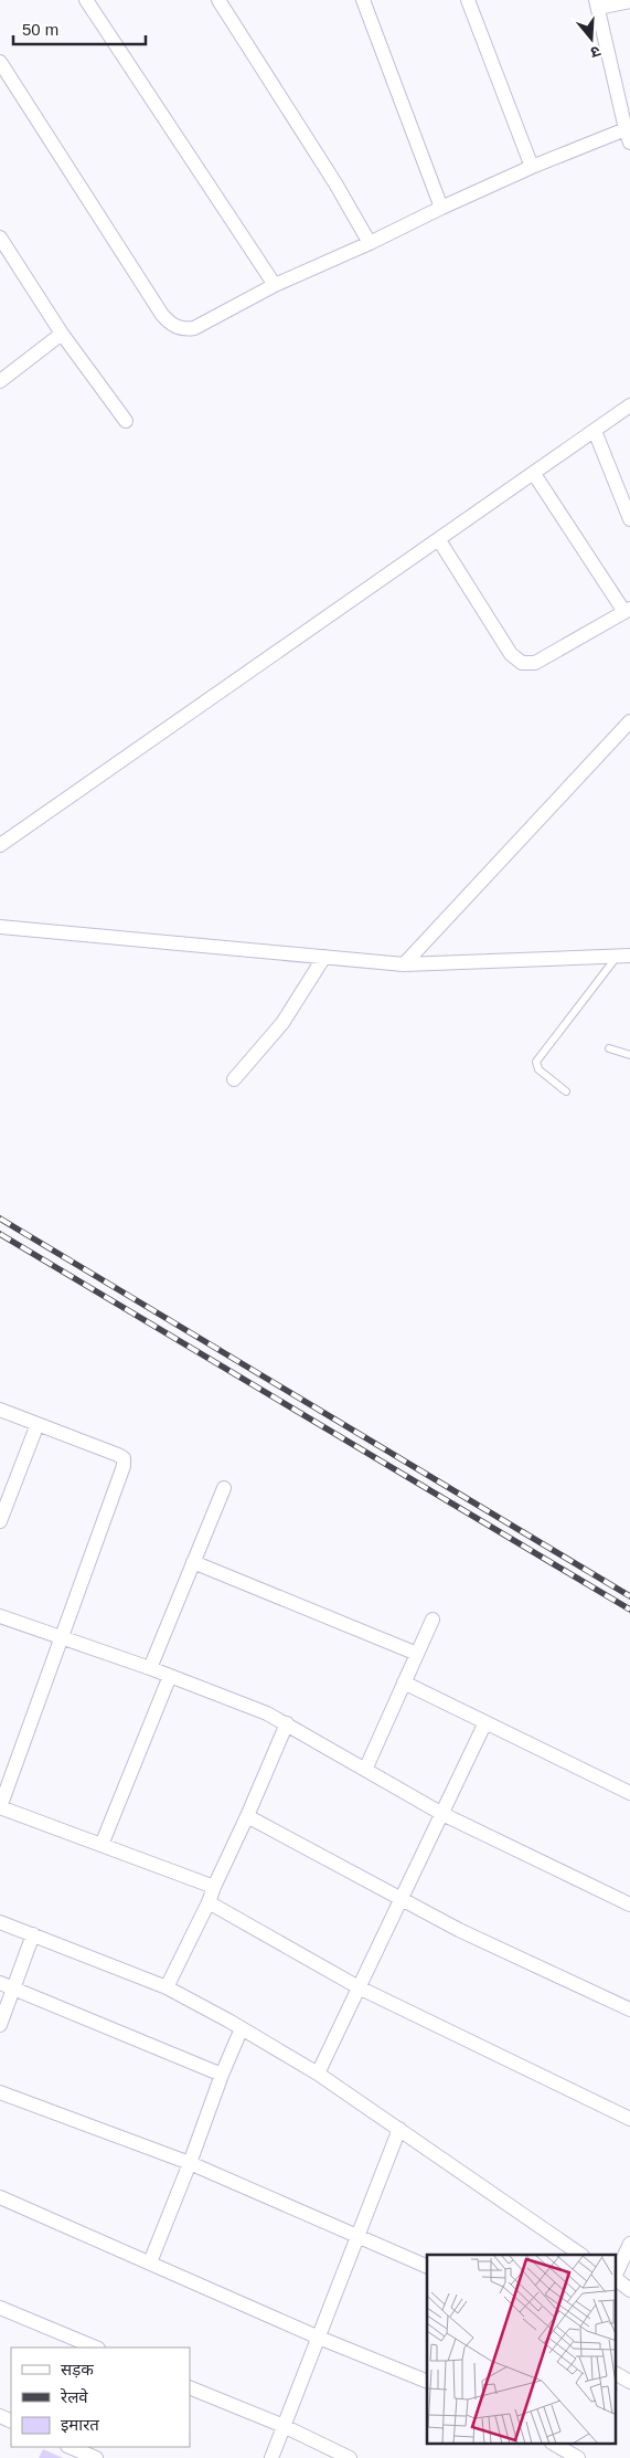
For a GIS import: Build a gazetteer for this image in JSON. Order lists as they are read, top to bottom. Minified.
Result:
{"legend":["सड़क","रेलवे","इमारत"],"scale_bar":"50 m","north":"bottom"}
